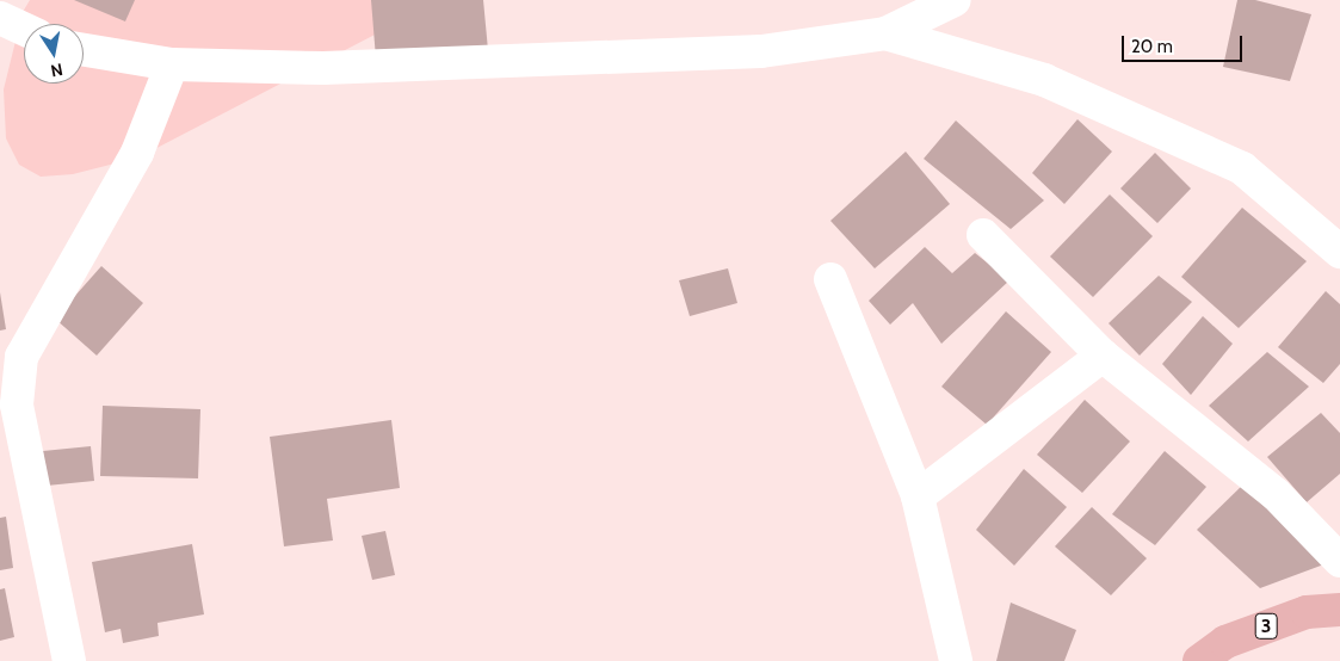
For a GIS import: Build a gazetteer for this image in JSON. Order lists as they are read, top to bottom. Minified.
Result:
{"streets":{"main road":["3"]},"scale_bar":"20 m","north":"bottom"}
